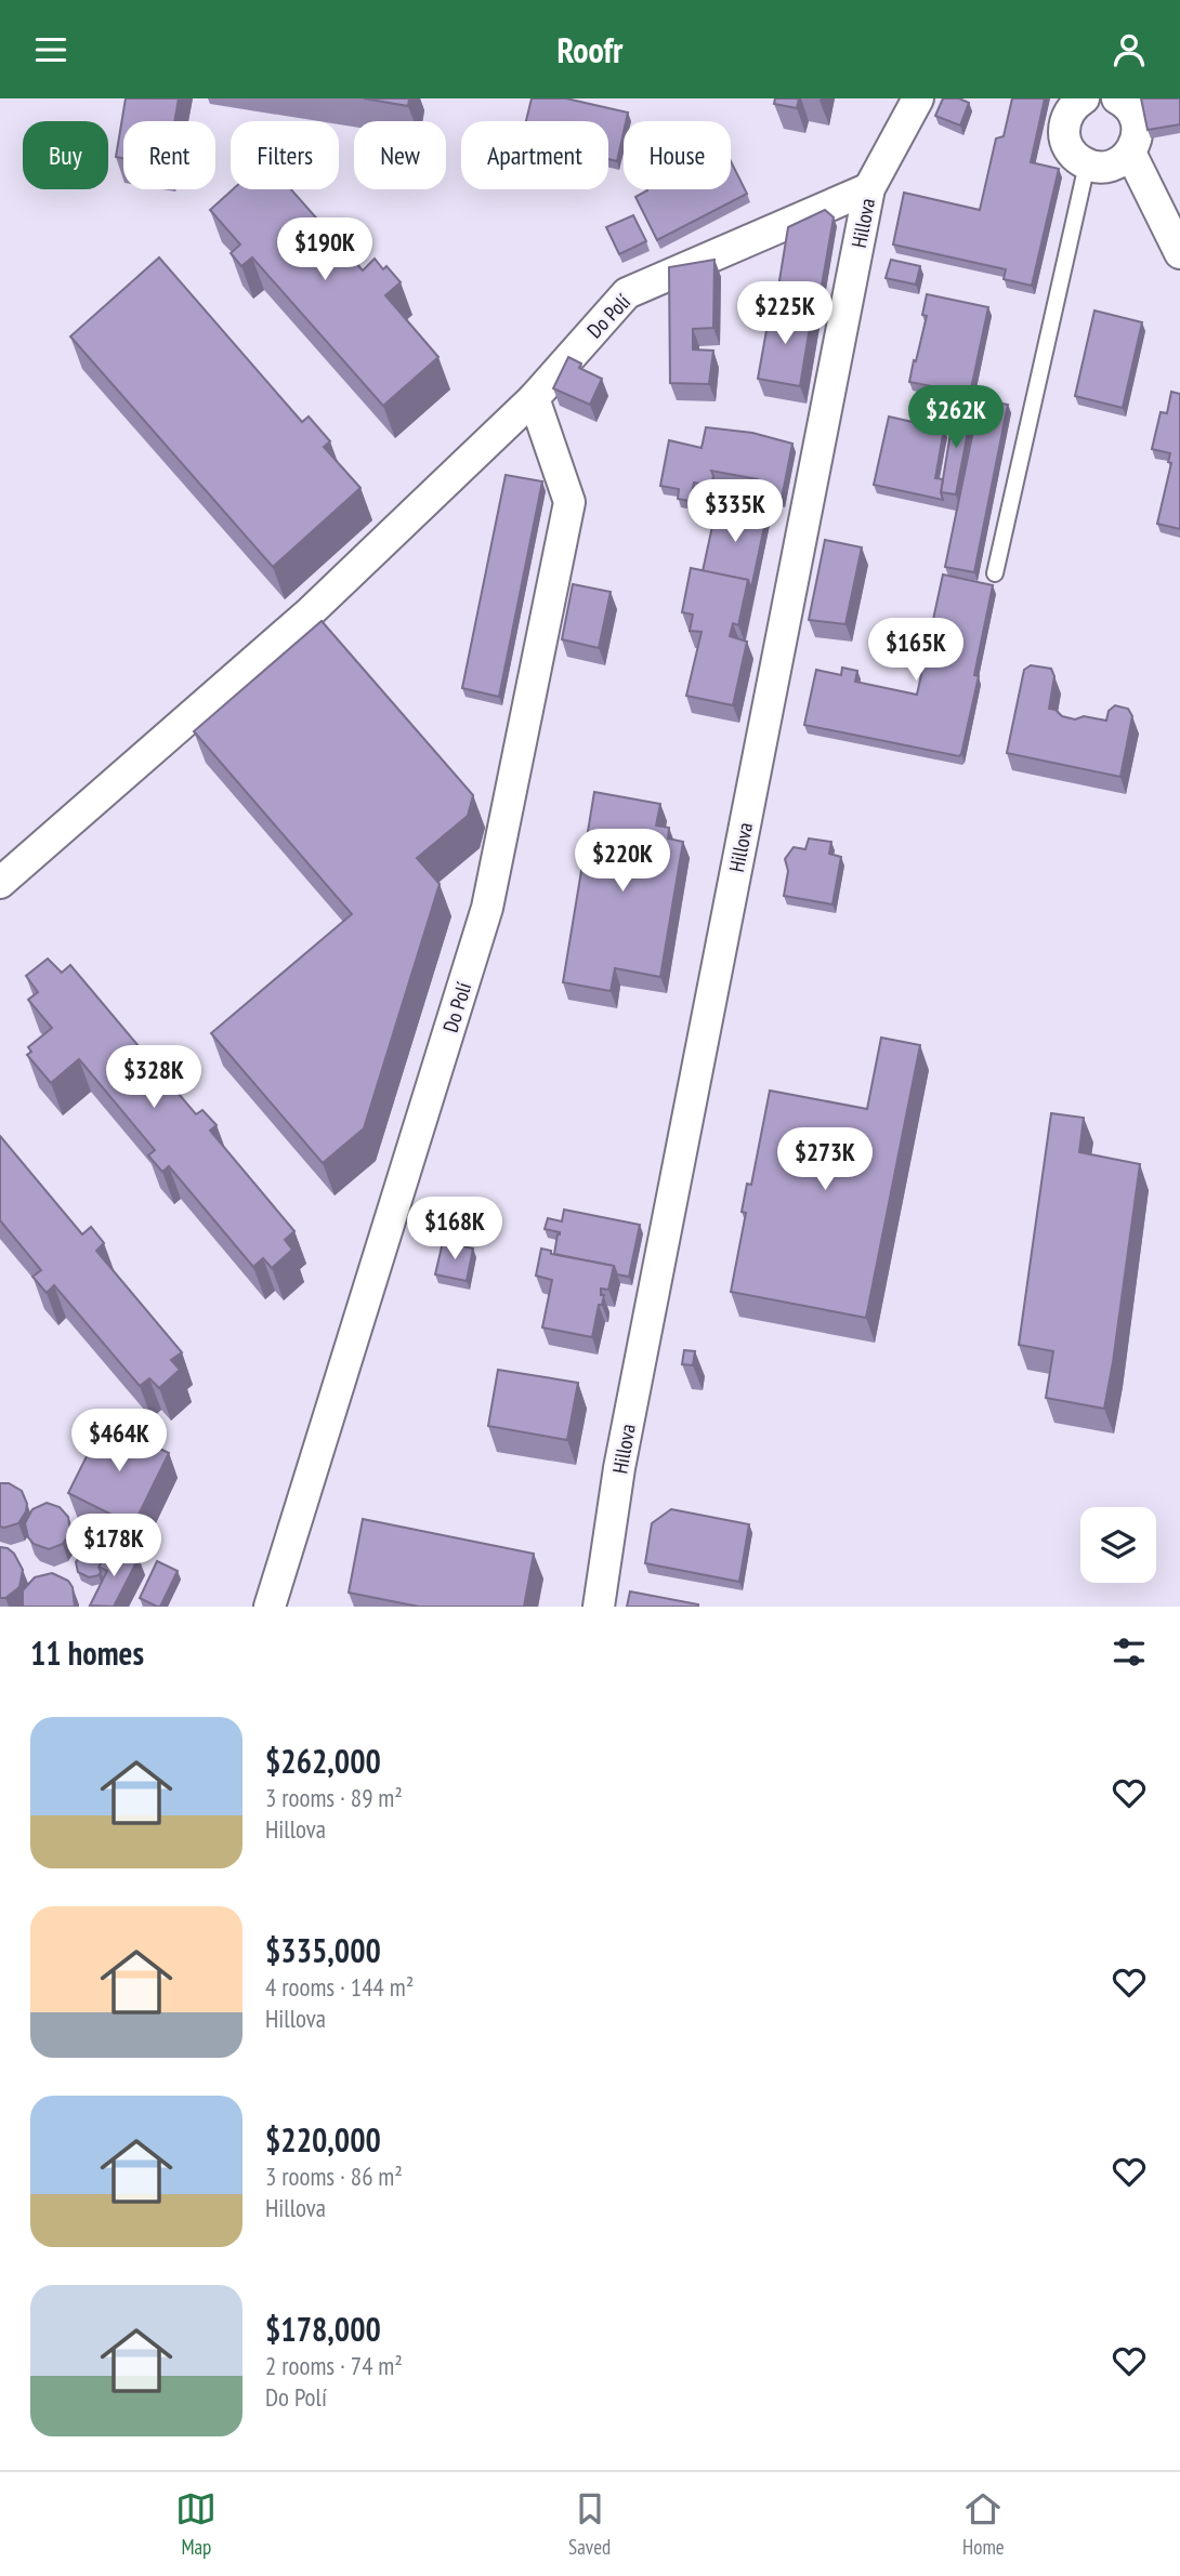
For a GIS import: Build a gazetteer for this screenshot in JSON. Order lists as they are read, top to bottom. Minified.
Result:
{"streets":{"street":["Hillova","Do Polí"]},"crossings":[["Hillova","Do Polí"]],"page":{"header":"Roofr","chip":["Buy","Rent","Filters","New","Apartment","House"],"price":["$190K","$225K","$262K","$335K","$165K","$220K","$328K","$273K","$168K","$464K","$178K"],"heading":"11 homes","list":[{"name":"$262,000","note":"3 rooms · 89 m² · Hillova"},{"name":"$335,000","note":"4 rooms · 144 m² · Hillova"},{"name":"$220,000","note":"3 rooms · 86 m² · Hillova"},{"name":"$178,000","note":"2 rooms · 74 m² · Do Polí"}],"tabs":["Map","Saved","Home"]}}
